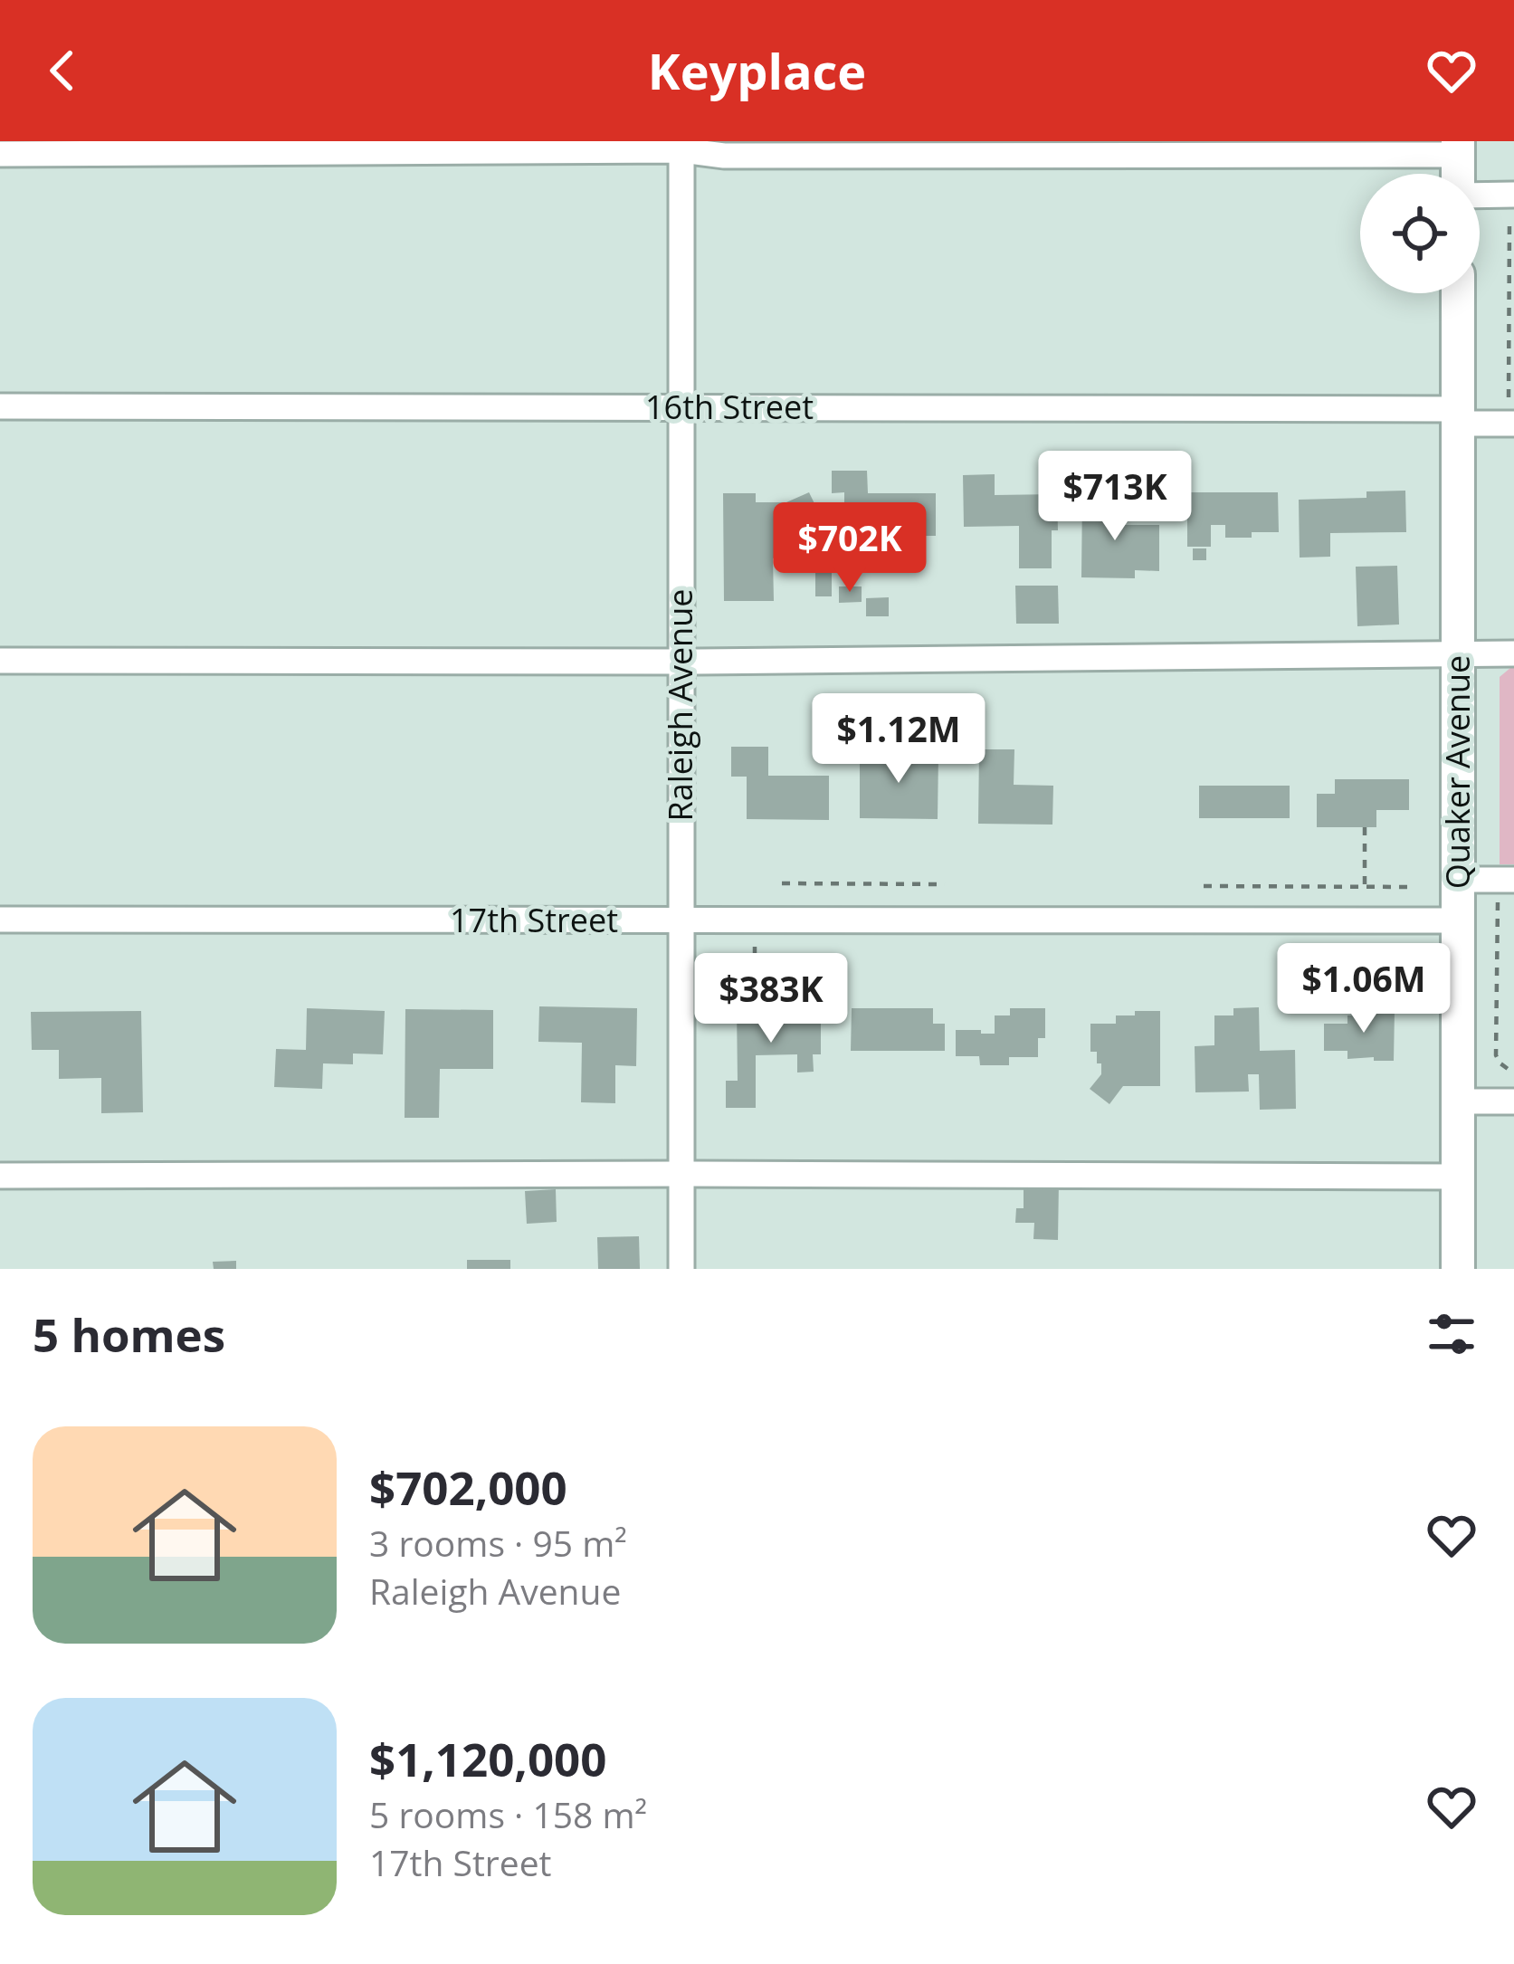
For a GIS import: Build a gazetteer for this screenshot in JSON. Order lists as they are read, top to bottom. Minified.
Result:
{"streets":{"main road":["Quaker Avenue"],"street":["16th Street","Raleigh Avenue","17th Street"]},"crossings":[["16th Street","Raleigh Avenue"],["16th Street","Quaker Avenue"],["Raleigh Avenue","17th Street"],["Quaker Avenue","17th Street"]],"page":{"header":"Keyplace","price":["$713K","$702K","$1.12M","$1.06M","$383K"],"heading":"5 homes","list":[{"name":"$702,000","note":"3 rooms · 95 m² · Raleigh Avenue"},{"name":"$1,120,000","note":"5 rooms · 158 m² · 17th Street"}]}}
